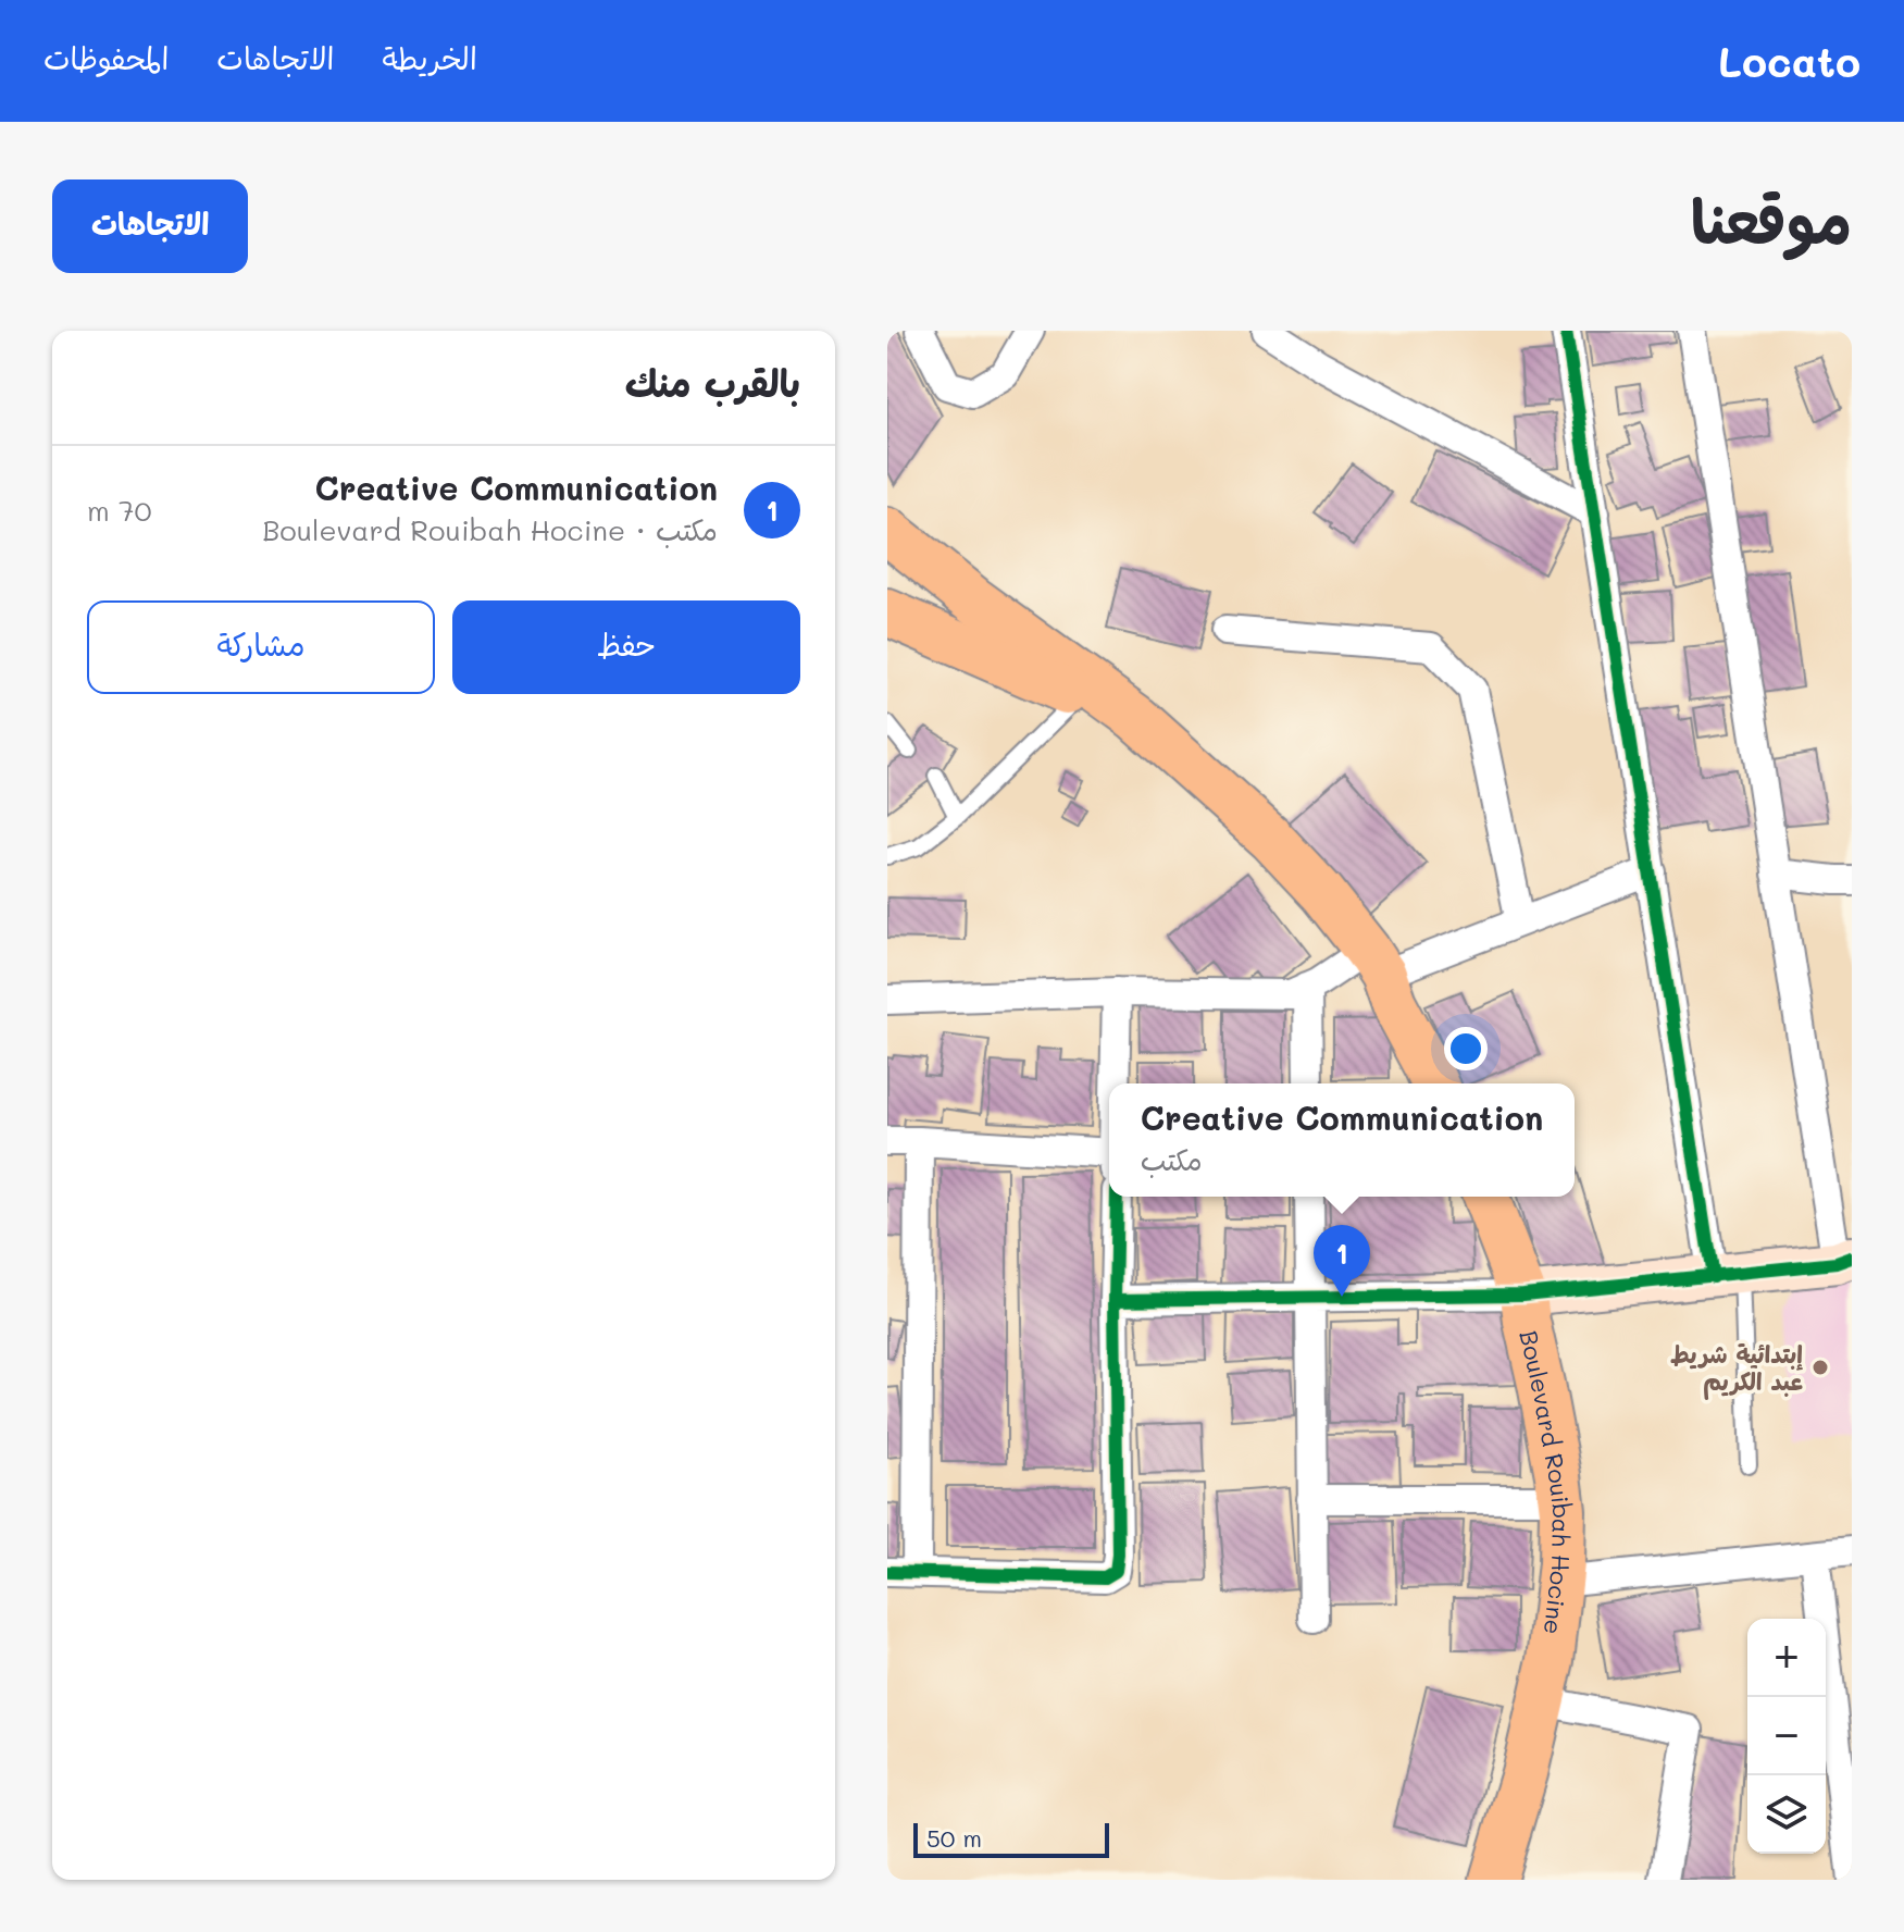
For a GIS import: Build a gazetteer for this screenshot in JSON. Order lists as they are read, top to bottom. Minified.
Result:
{"streets":{"main road":["Boulevard Rouibah Hocine"]},"places":["إبتدائية شريط عبد الكريم"],"scale_bar":"50 m","page":{"header":"Locato","nav":["الخريطة","الاتجاهات","المحفوظات"],"title":"موقعنا","buttons":["الاتجاهات",["حفظ","مشاركة"]],"heading":"بالقرب منك","list":[{"mark":"1","name":"Creative Communication","note":"مكتب · Boulevard Rouibah Hocine","value":"70 m"}],"popup":["Creative Communication","مكتب"],"pins":"1","map_buttons":["+","−"],"scale":"50 m"}}
